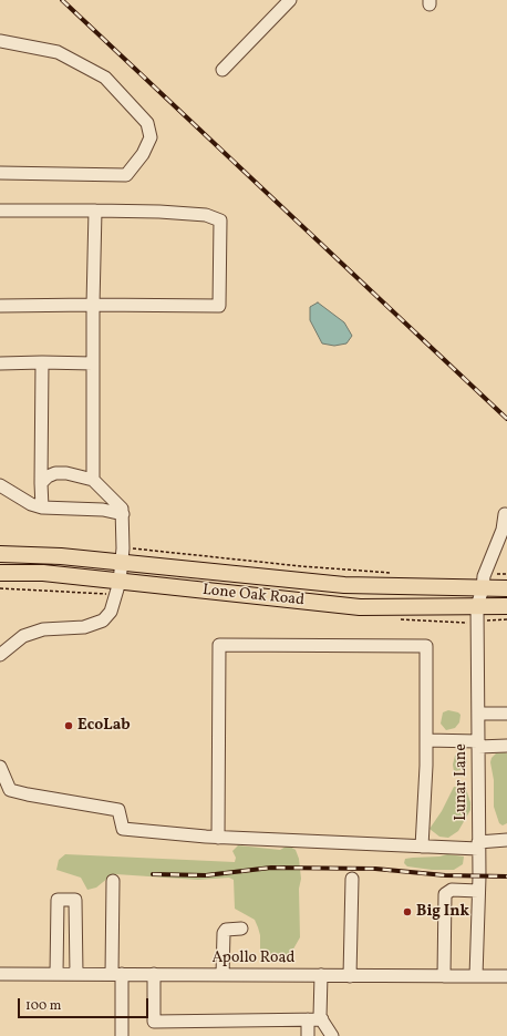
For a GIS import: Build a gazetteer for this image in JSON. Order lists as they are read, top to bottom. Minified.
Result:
{"streets":{"main road":["Lone Oak Road"],"street":["Lunar Lane","Apollo Road"]},"crossings":[["Lone Oak Road","Lunar Lane"],["Lunar Lane","Apollo Road"]],"places":["EcoLab","Big Ink"],"scale_bar":"100 m"}
